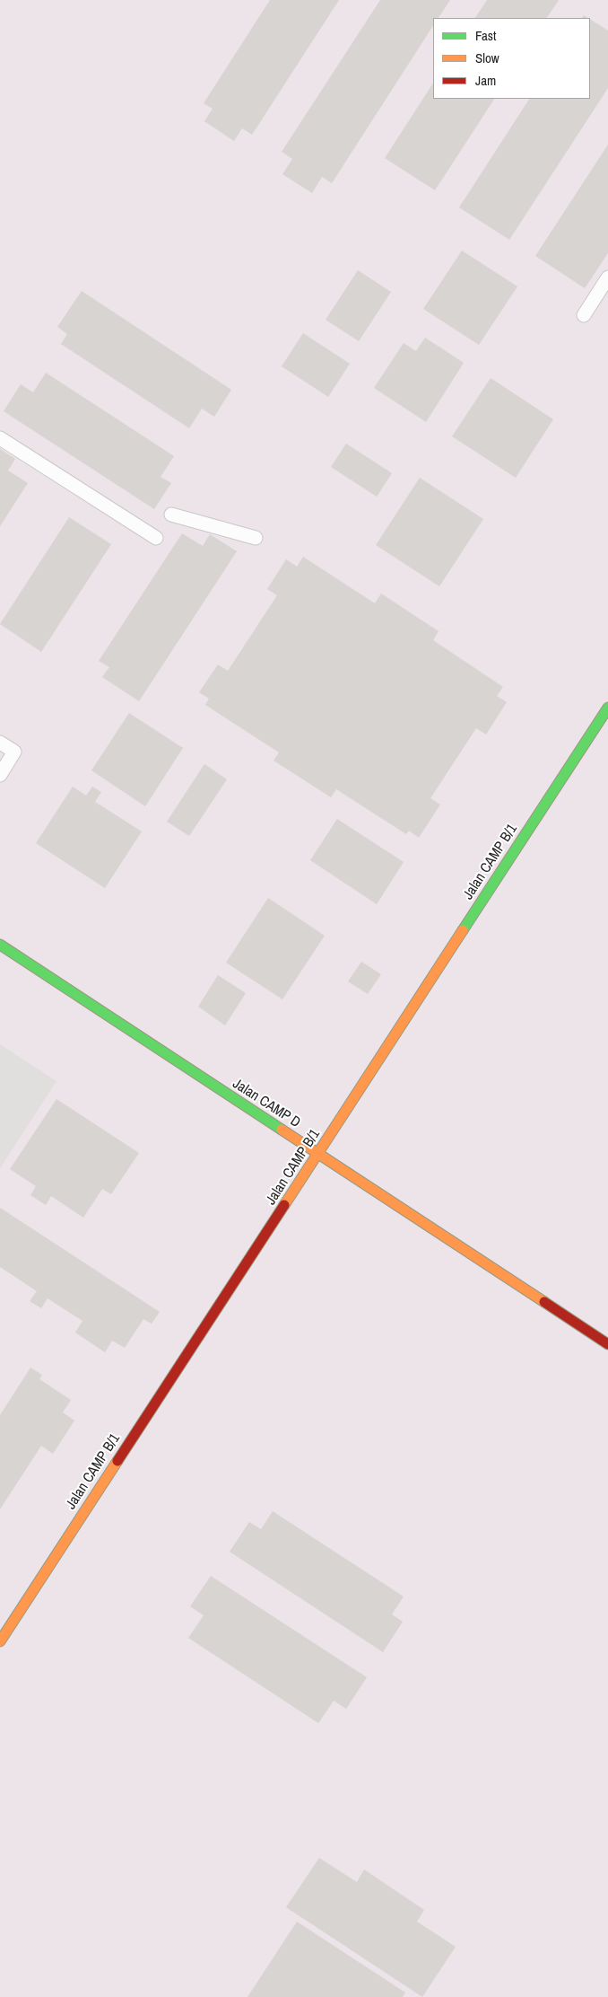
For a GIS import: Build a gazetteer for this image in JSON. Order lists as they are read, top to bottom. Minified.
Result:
{"streets":{"street":["Jalan CAMP B/1","Jalan CAMP D"]},"crossings":[["Jalan CAMP B/1","Jalan CAMP D"]],"legend":["Fast","Slow","Jam"]}
